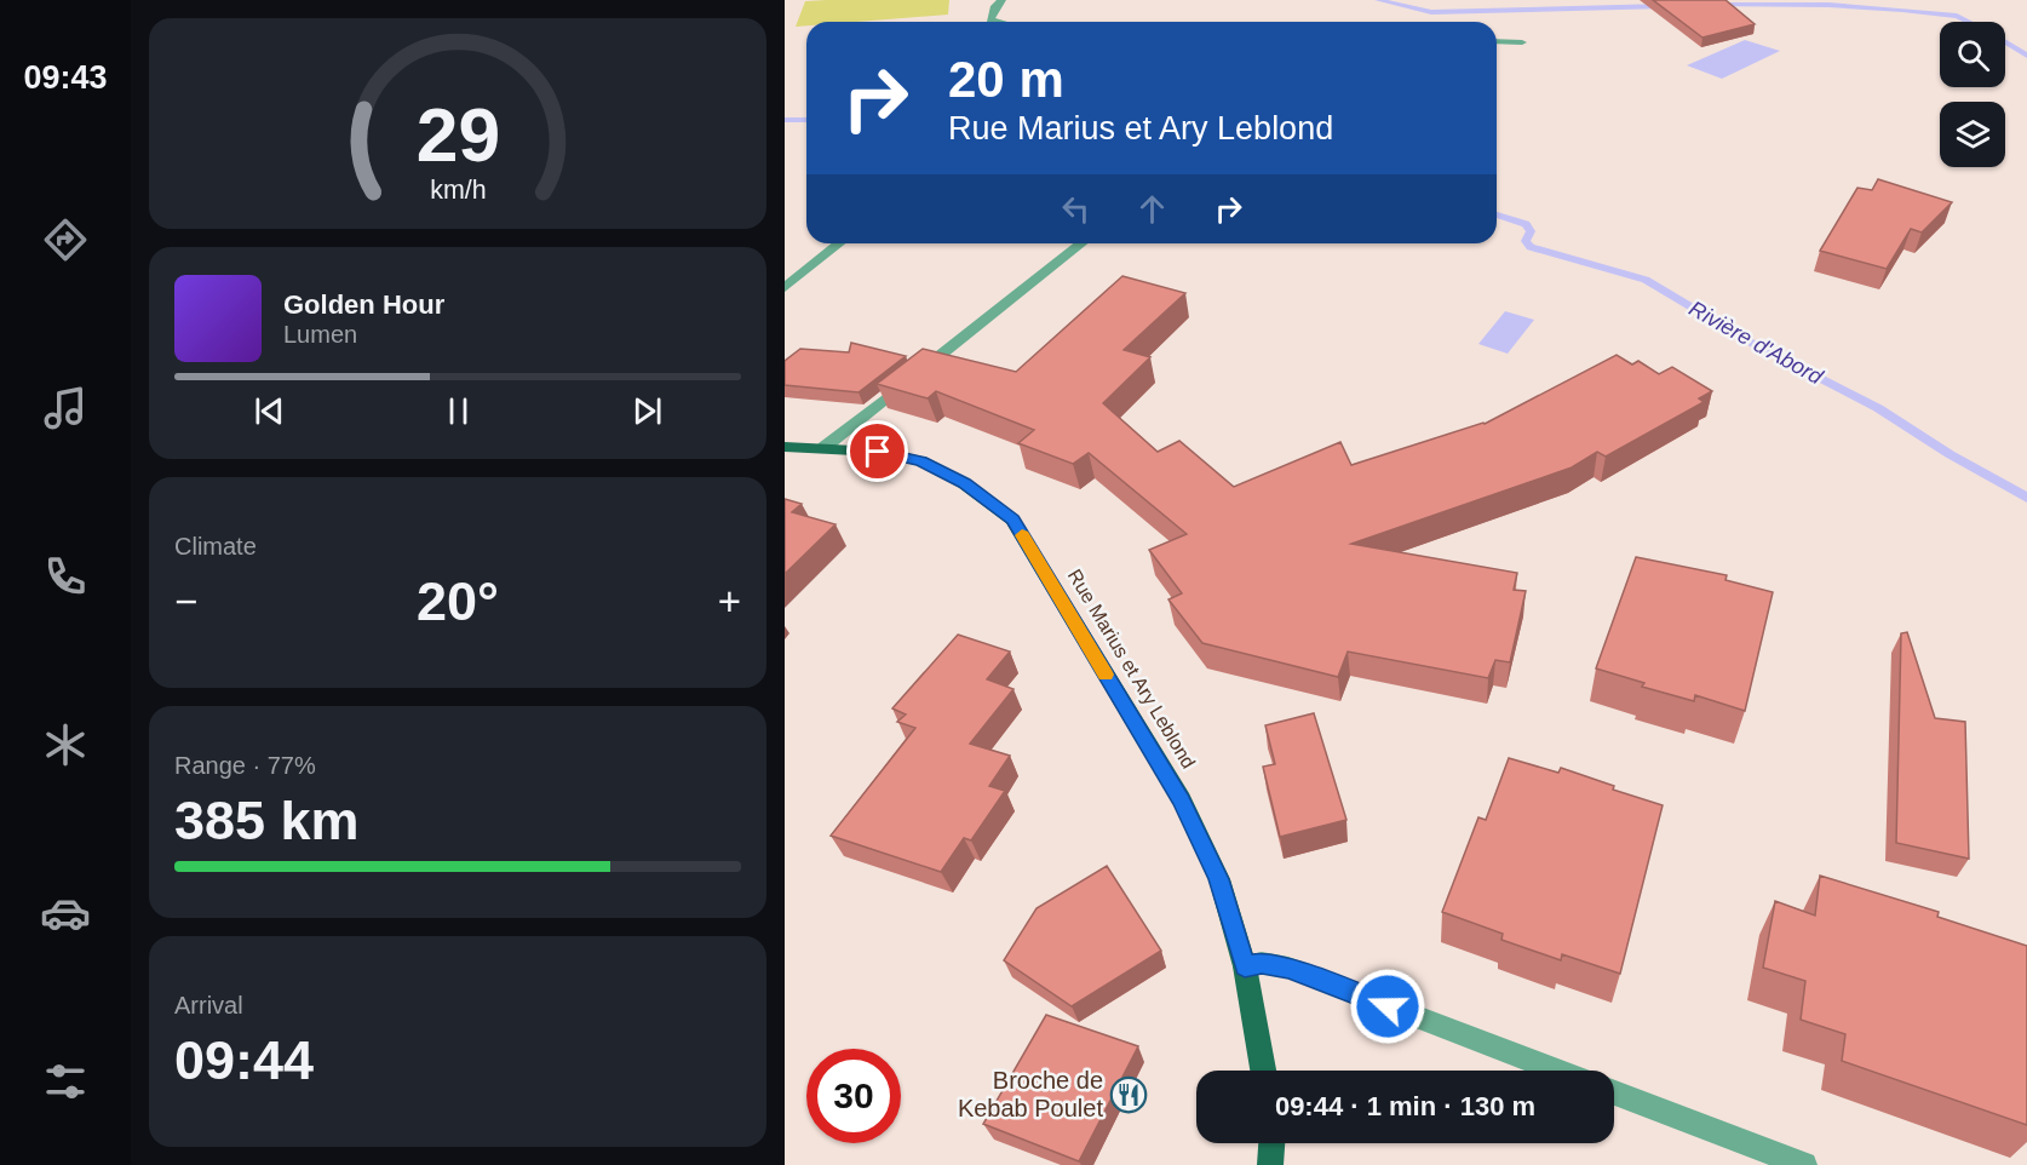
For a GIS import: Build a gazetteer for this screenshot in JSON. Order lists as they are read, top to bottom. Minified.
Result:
{"streets":{"main road":["Rue Marius et Ary Leblond"]},"water":["Rivière d'Abord"],"places":{"restaurant":["Broche de Kebab Poulet"]},"page":{"tabs":"09:43","turn":["20 m","Rue Marius et Ary Leblond"],"song":["Golden Hour","Lumen"],"tile":["Climate",["Range · 77%","385 km"],["Arrival","09:44"]],"heat":["−","20°","+"],"limit":"30","trip":"09:44 · 1 min · 130 m","gauge":["29","km/h"]}}
